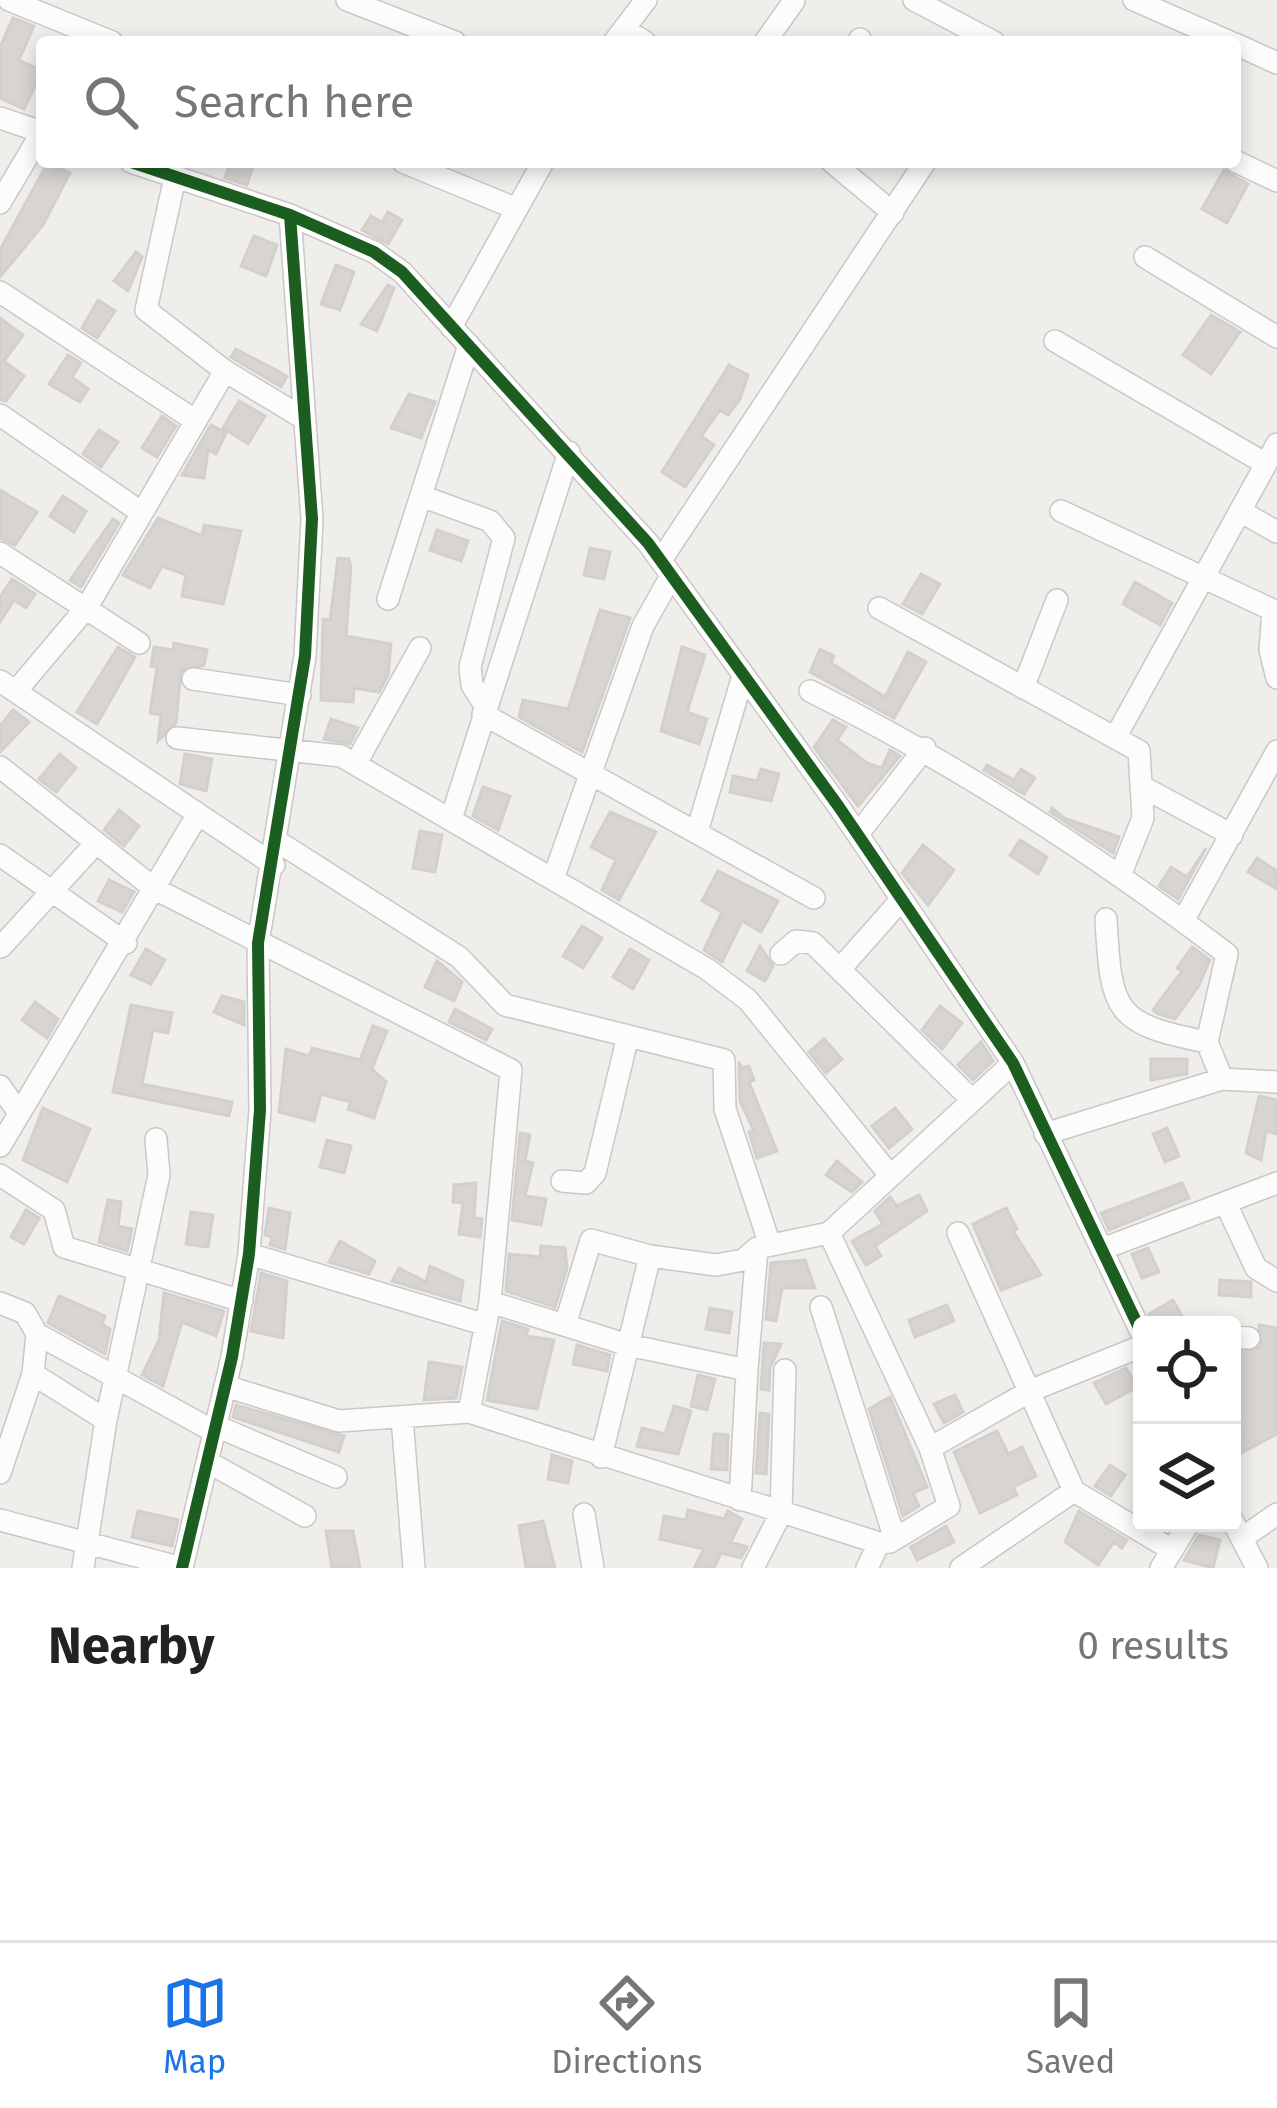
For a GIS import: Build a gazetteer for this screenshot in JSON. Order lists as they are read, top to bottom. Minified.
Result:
{"page":{"search":"Search here","heading":["Nearby","0 results"],"nav":["Map","Directions","Saved"]}}
